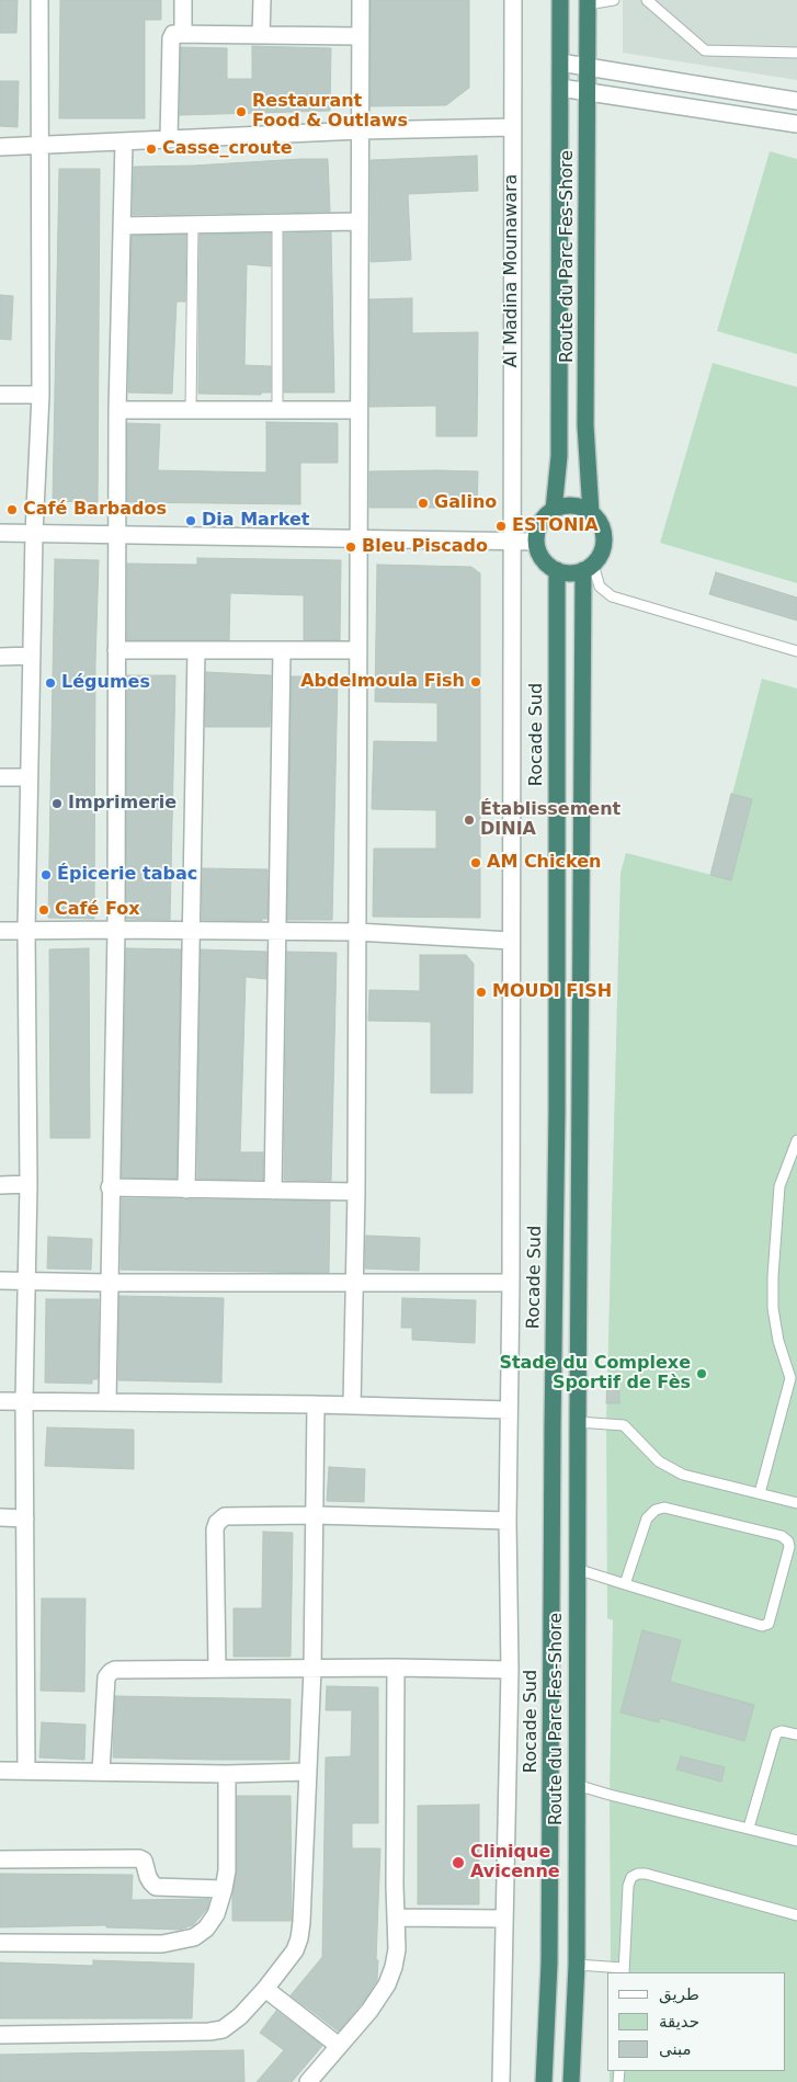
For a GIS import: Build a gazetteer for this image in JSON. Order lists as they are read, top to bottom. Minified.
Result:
{"streets":{"highway":["Route du Parc Fes-Shore","Rocade Sud"],"street":["Al Madina Mounawara"]},"crossings":[["Route du Parc Fes-Shore","Rocade Sud"]],"places":["Restaurant Food & Outlaws","Casse_croute","Galino","Café Barbados","Dia Market","ESTONIA","Bleu Piscado","Abdelmoula Fish","Légumes","Imprimerie","Établissement DINIA","AM Chicken","Épicerie tabac","Café Fox","MOUDI FISH","Stade du Complexe Sportif de Fès","Clinique Avicenne"],"legend":["طريق","حديقة","مبنى"]}
